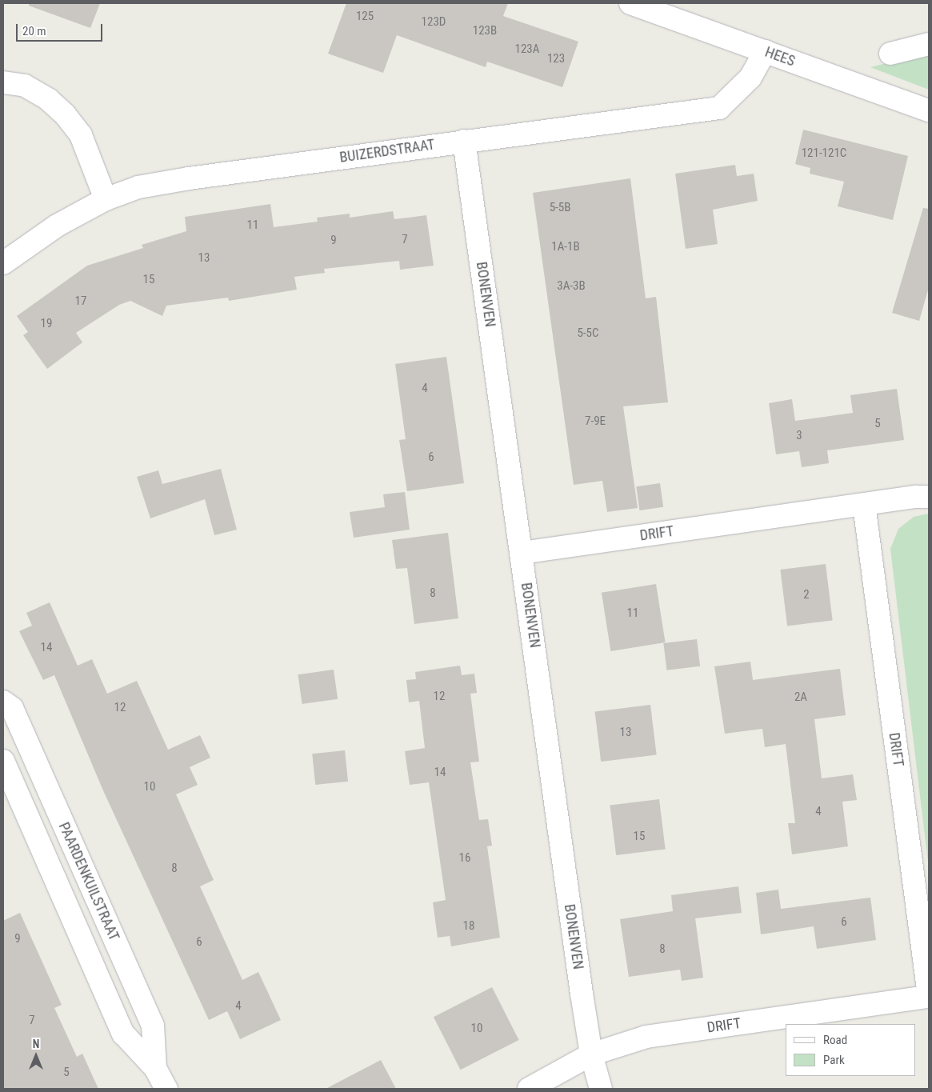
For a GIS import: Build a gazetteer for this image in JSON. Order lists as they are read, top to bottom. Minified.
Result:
{"streets":{"street":["HEES","BUIZERDSTRAAT","BONENVEN","DRIFT","PAARDENKUILSTRAAT"]},"crossings":[["HEES","BUIZERDSTRAAT"],["BUIZERDSTRAAT","BONENVEN"],["BONENVEN","DRIFT"]],"house_numbers":["125","123D","123B","123A","123","121-121C","5-5B","11","7","9","1A-1B","13","15","3A-3B","17","19","5-5C","4","7-9E","5","3","6","8","2","11","14","12","2A","12","13","14","10","4","15","16","8","6","18","9","6","8","4","7","10","5"],"legend":["Road","Park"],"scale_bar":"20 m","north":"top"}
